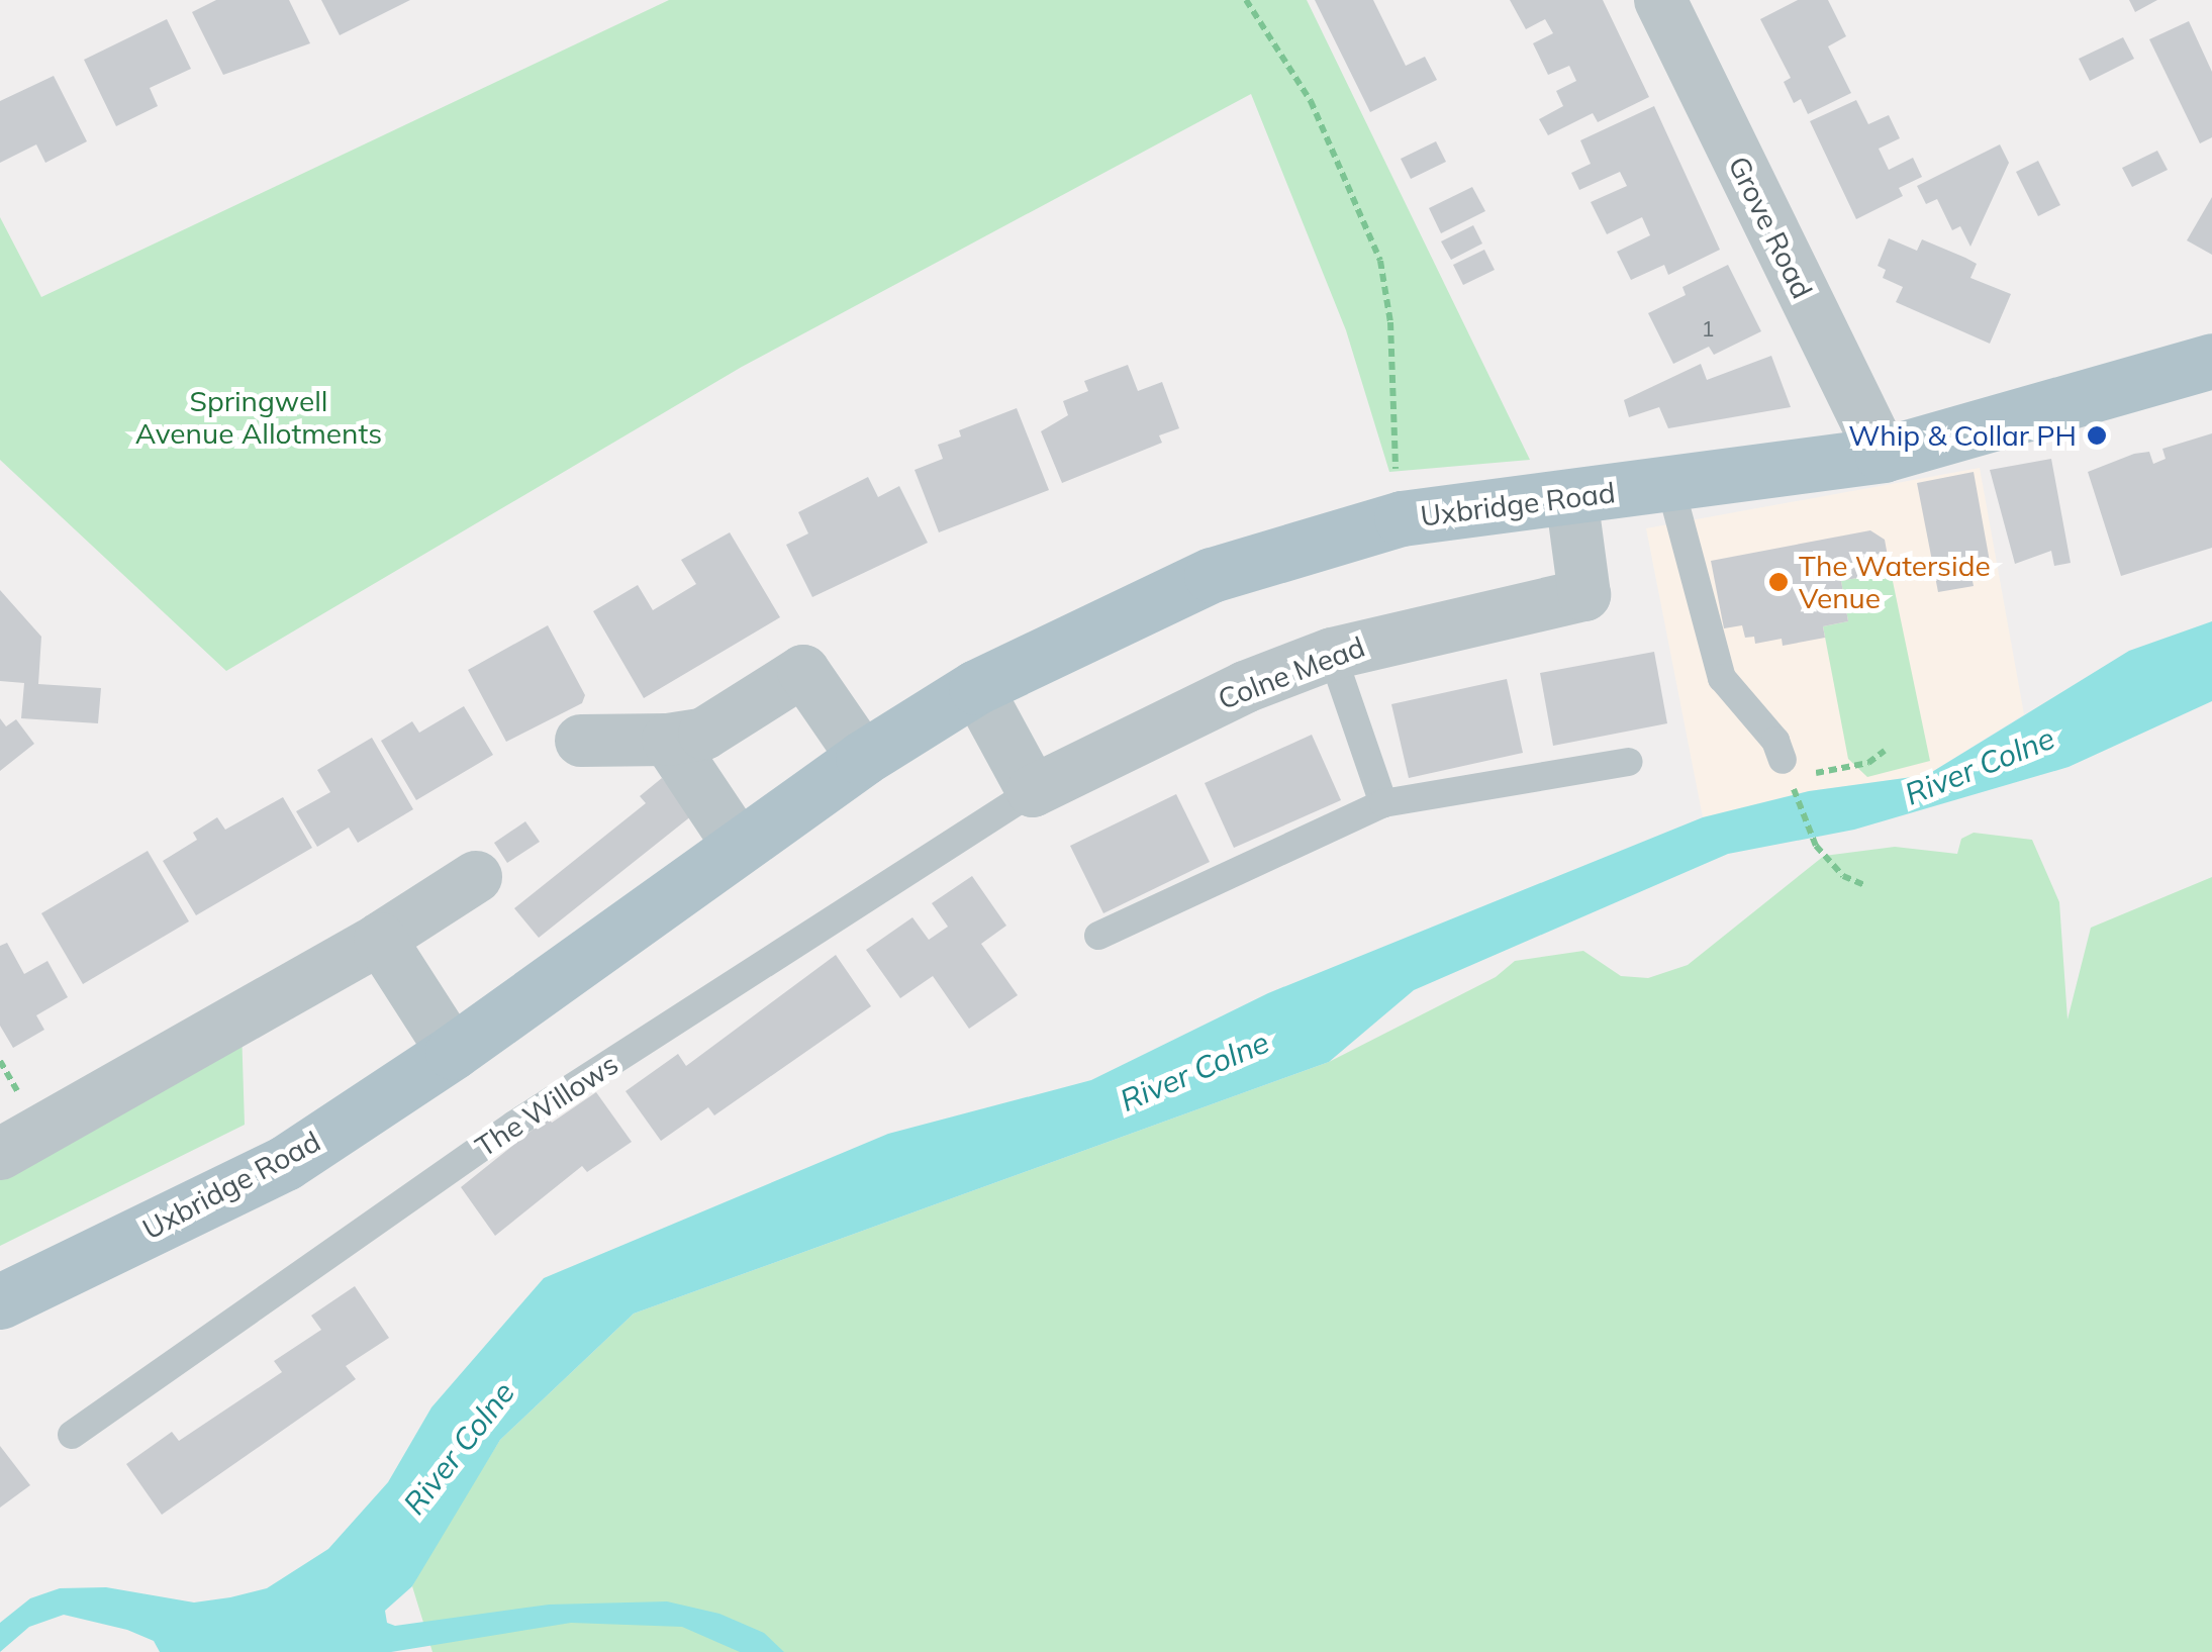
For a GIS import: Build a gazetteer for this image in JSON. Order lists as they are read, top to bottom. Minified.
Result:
{"streets":{"main road":["Uxbridge Road"],"street":["Grove Road","Colne Mead"],"lane":["The Willows"]},"crossings":[["Grove Road","Uxbridge Road"],["Uxbridge Road","Colne Mead"],["Colne Mead","The Willows"]],"water":["River Colne"],"parks":["Springwell Avenue Allotments"],"places":["Whip & Collar PH","The Waterside Venue"],"house_numbers":["1"]}
